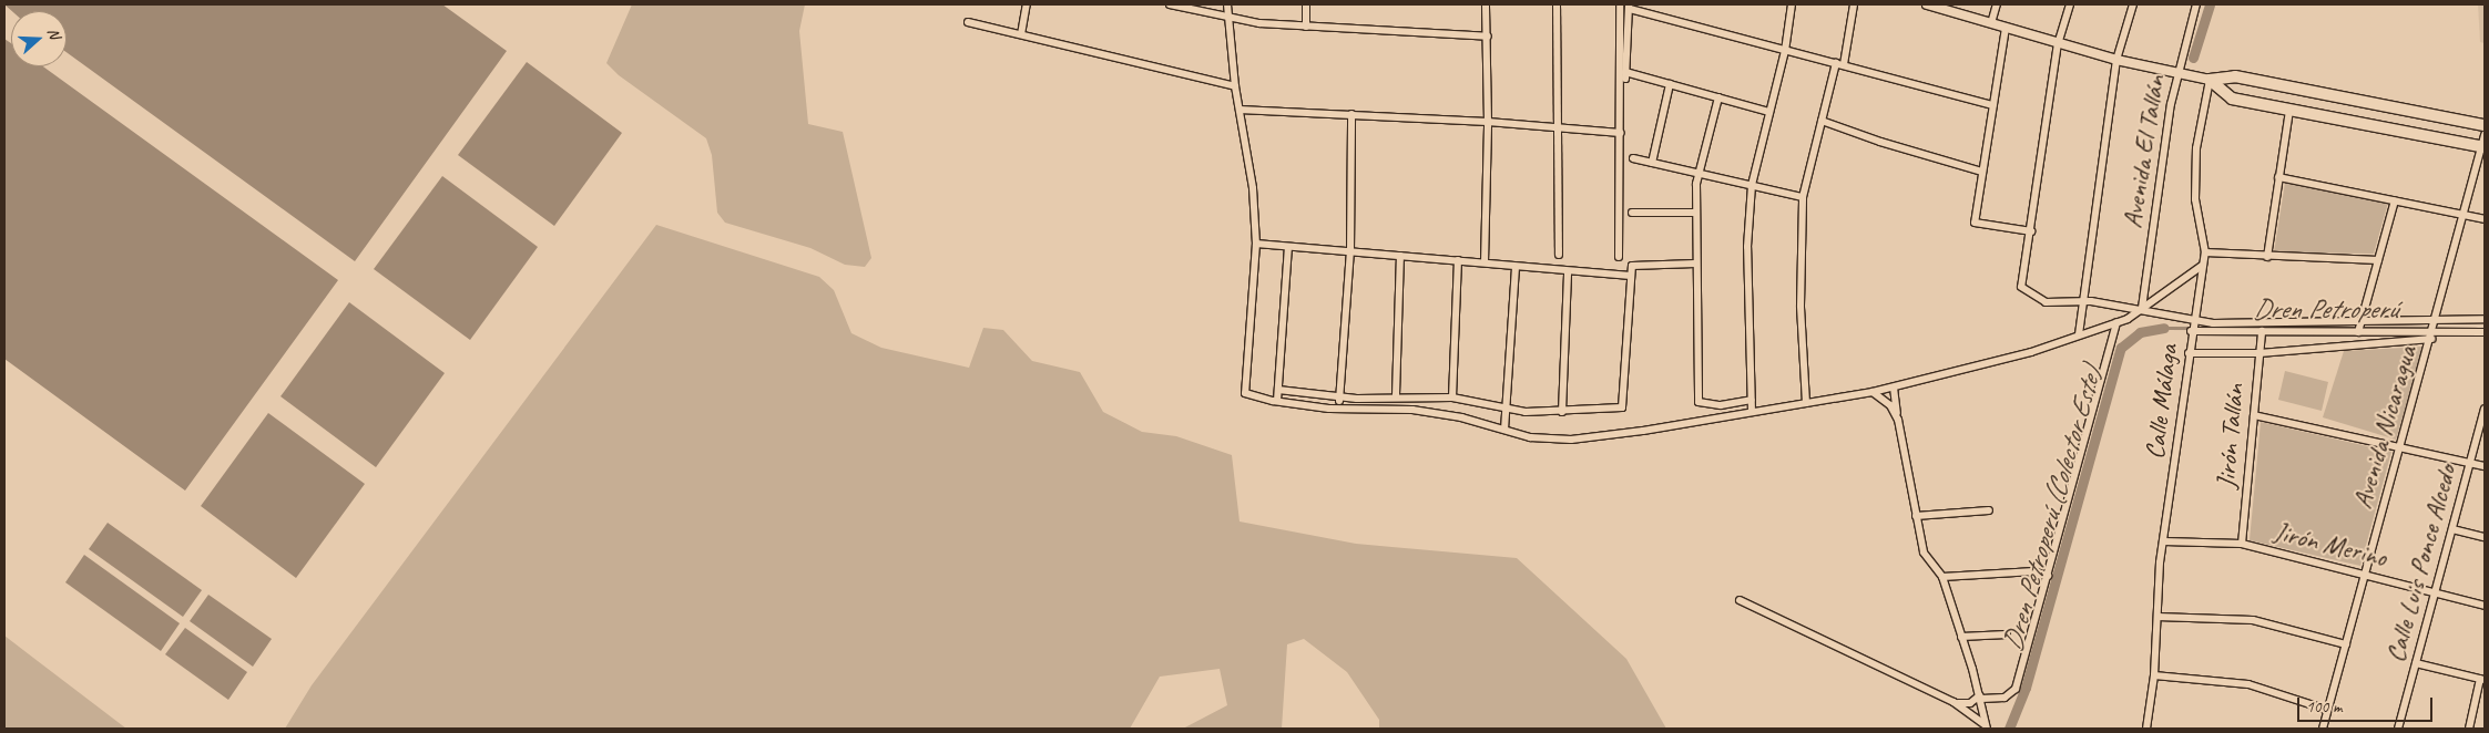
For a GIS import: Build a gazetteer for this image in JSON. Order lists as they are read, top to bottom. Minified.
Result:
{"streets":{"street":["Avenida El Tallán","Calle Málaga","Avenida Nicaragua","Jirón Tallán","Jirón Merino","Calle Luis Ponce Alcedo"]},"crossings":[["Calle Málaga","Jirón Merino"],["Avenida Nicaragua","Jirón Merino"],["Jirón Tallán","Jirón Merino"],["Jirón Merino","Calle Luis Ponce Alcedo"]],"water":["Dren Petroperú","Dren Petroperú (Colector Este)"],"scale_bar":"100 m","north":"right"}
